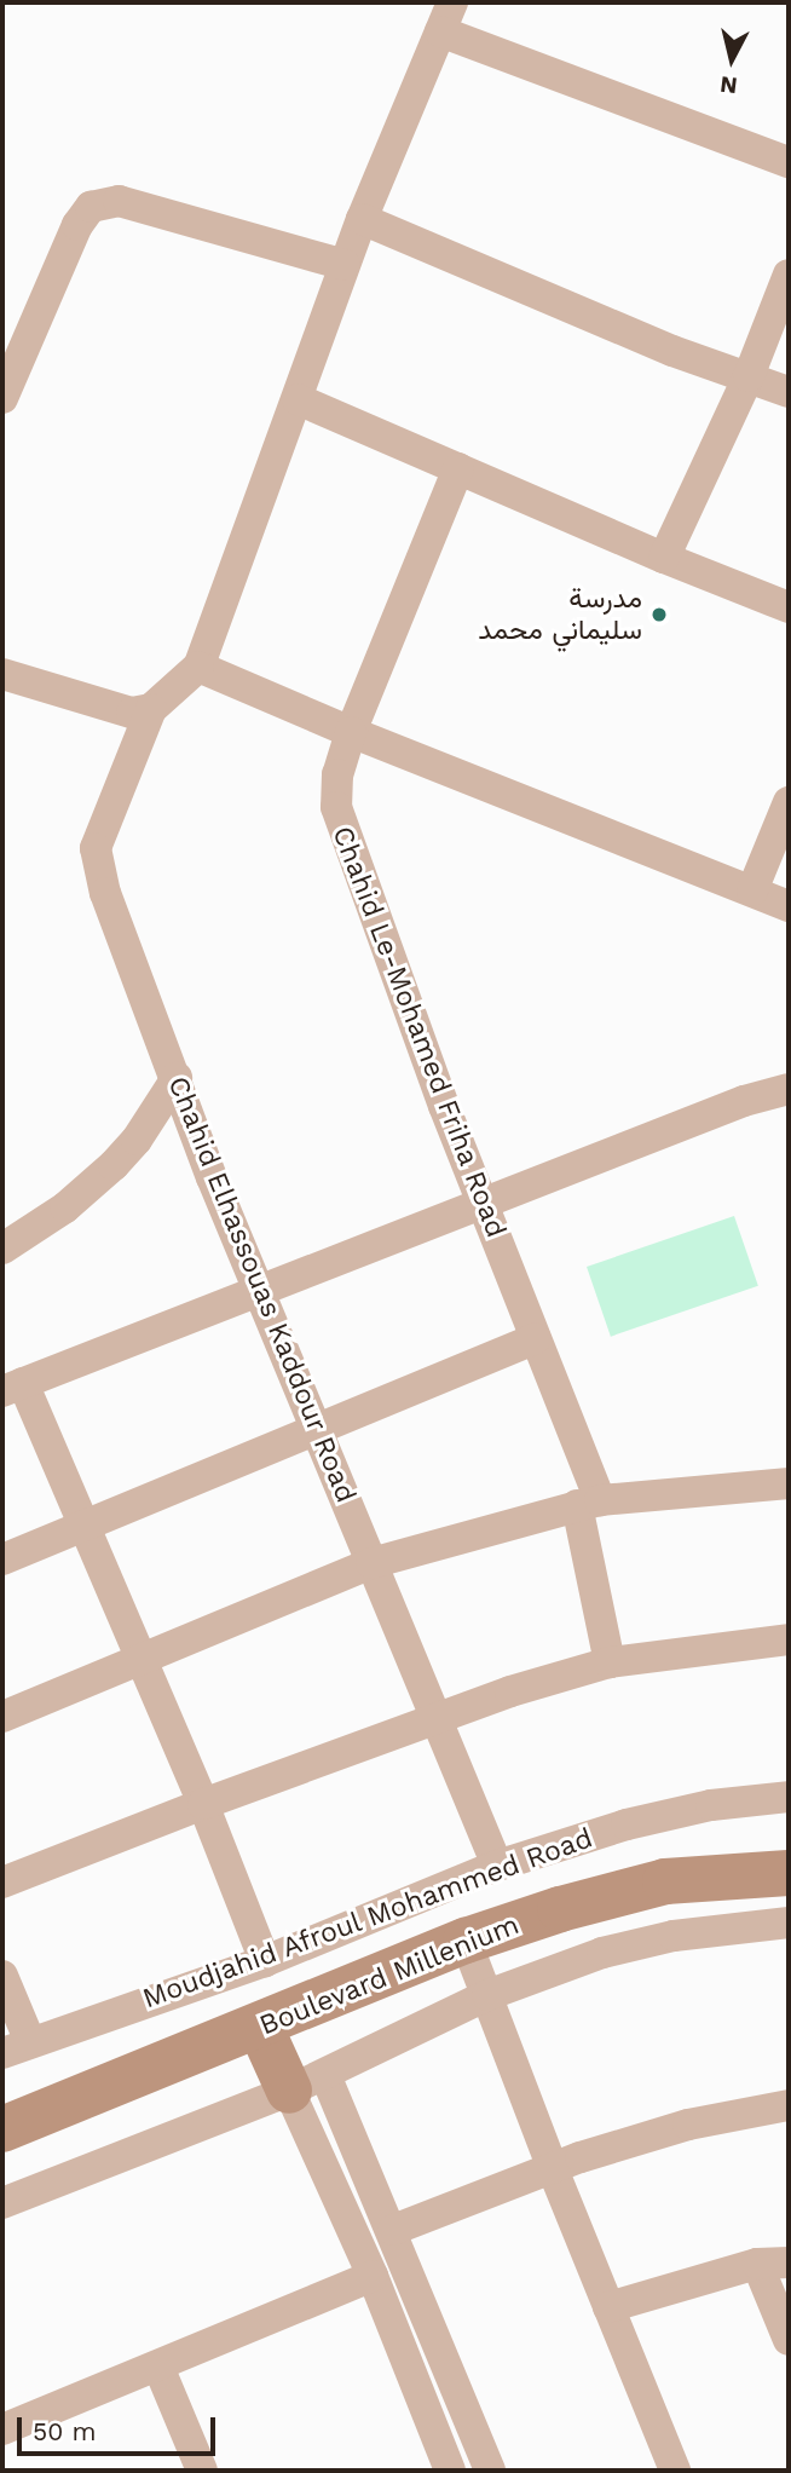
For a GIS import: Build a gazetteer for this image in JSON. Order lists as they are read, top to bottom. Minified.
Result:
{"streets":{"main road":["Boulevard Millenium"],"street":["Chahid Le-Mohamed Friha Road","Chahid Elhassouas Kaddour Road","Moudjahid Afroul Mohammed Road"]},"crossings":[["Chahid Elhassouas Kaddour Road","Moudjahid Afroul Mohammed Road"]],"places":["مدرسة سليماني محمد"],"scale_bar":"50 m","north":"bottom"}
